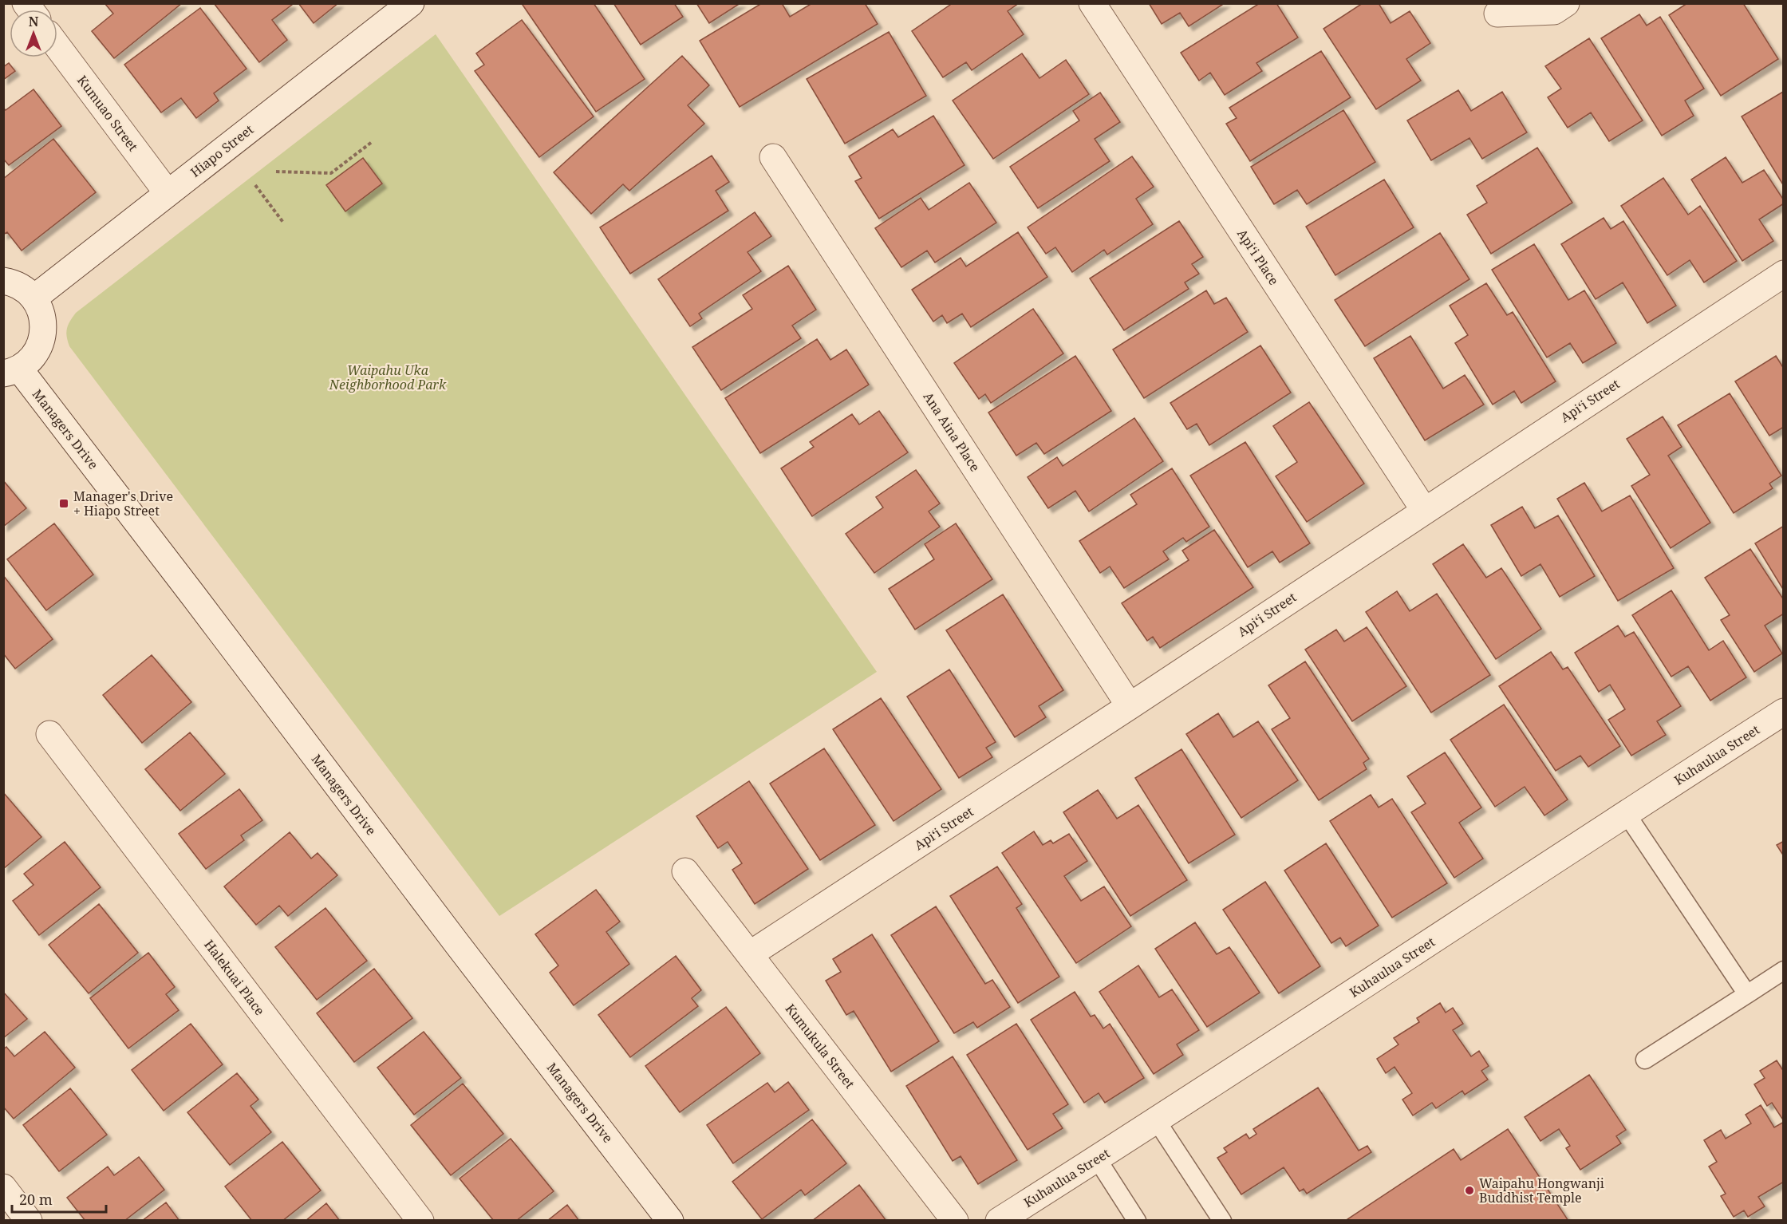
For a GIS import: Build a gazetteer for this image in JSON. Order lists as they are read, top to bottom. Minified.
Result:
{"streets":{"street":["Kumuao Street","Hiapo Street","Apiʻi Place","Apiʻi Street","Managers Drive","Ana Aina Place","Kuhaulua Street","Halekuai Place","Kumukula Street"]},"crossings":[["Kumuao Street","Hiapo Street"],["Apiʻi Place","Apiʻi Street"],["Apiʻi Street","Ana Aina Place"],["Apiʻi Street","Kumukula Street"]],"parks":["Waipahu Uka Neighborhood Park"],"places":{"transit":["Manager's Drive + Hiapo Street"],"other":["Waipahu Hongwanji Buddhist Temple"]},"scale_bar":"20 m","north":"top"}
